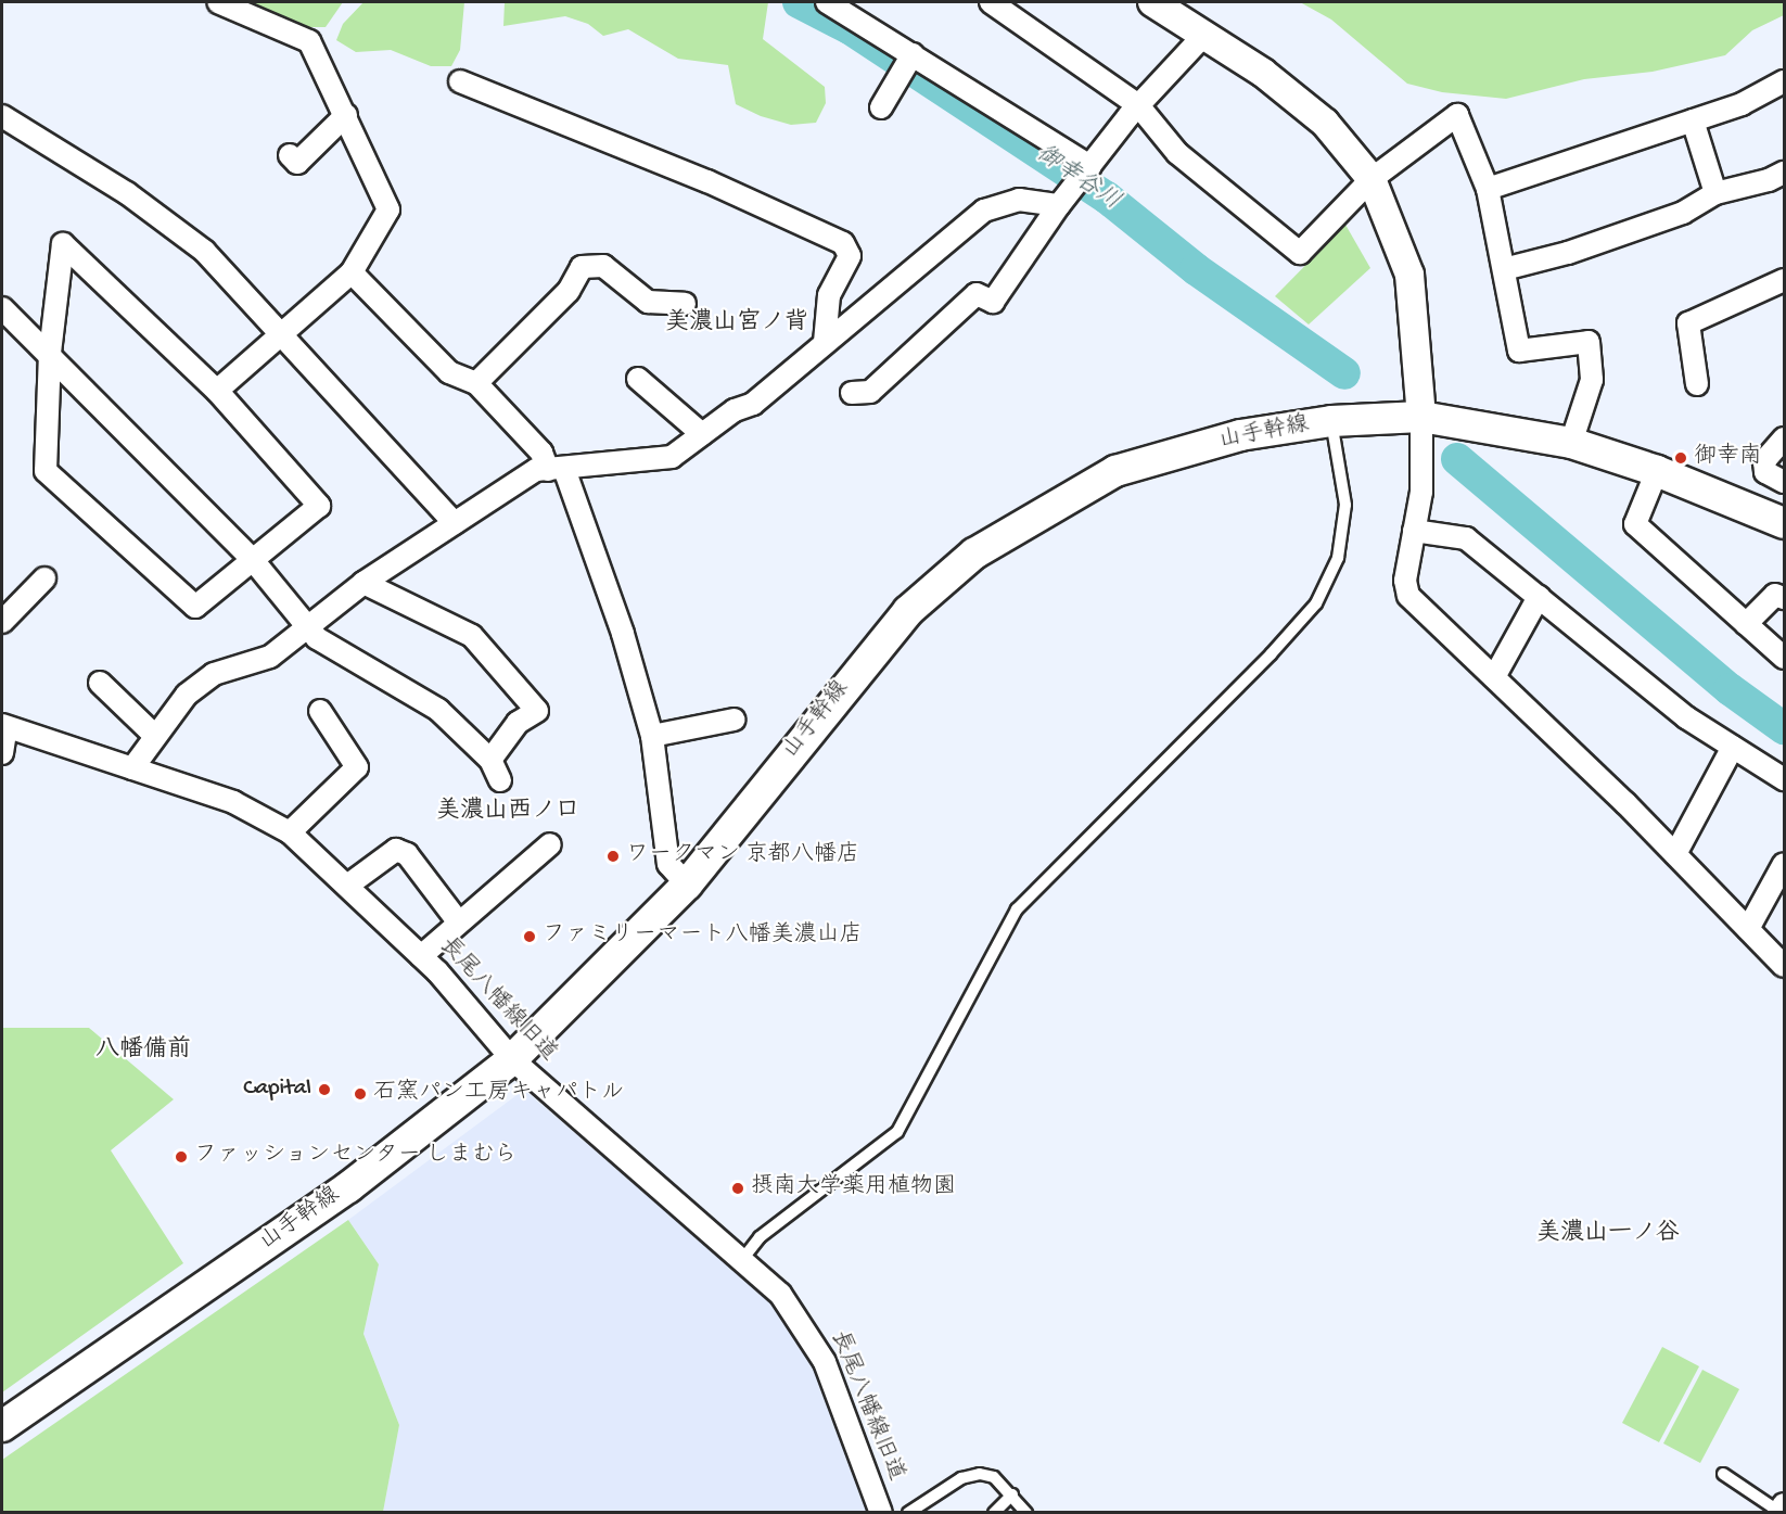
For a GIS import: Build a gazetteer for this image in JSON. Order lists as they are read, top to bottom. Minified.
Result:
{"streets":{"main road":["山手幹線"],"street":["長尾八幡線旧道"]},"crossings":[["山手幹線","長尾八幡線旧道"]],"districts":["美濃山宮ノ背","美濃山西ノ口","八幡備前","美濃山一ノ谷"],"water":["御幸谷川"],"places":["御幸南","ワークマン 京都八幡店","ファミリーマート八幡美濃山店","Capital","石窯パン工房キャパトル","ファッションセンター しまむら","摂南大学薬用植物園"]}
